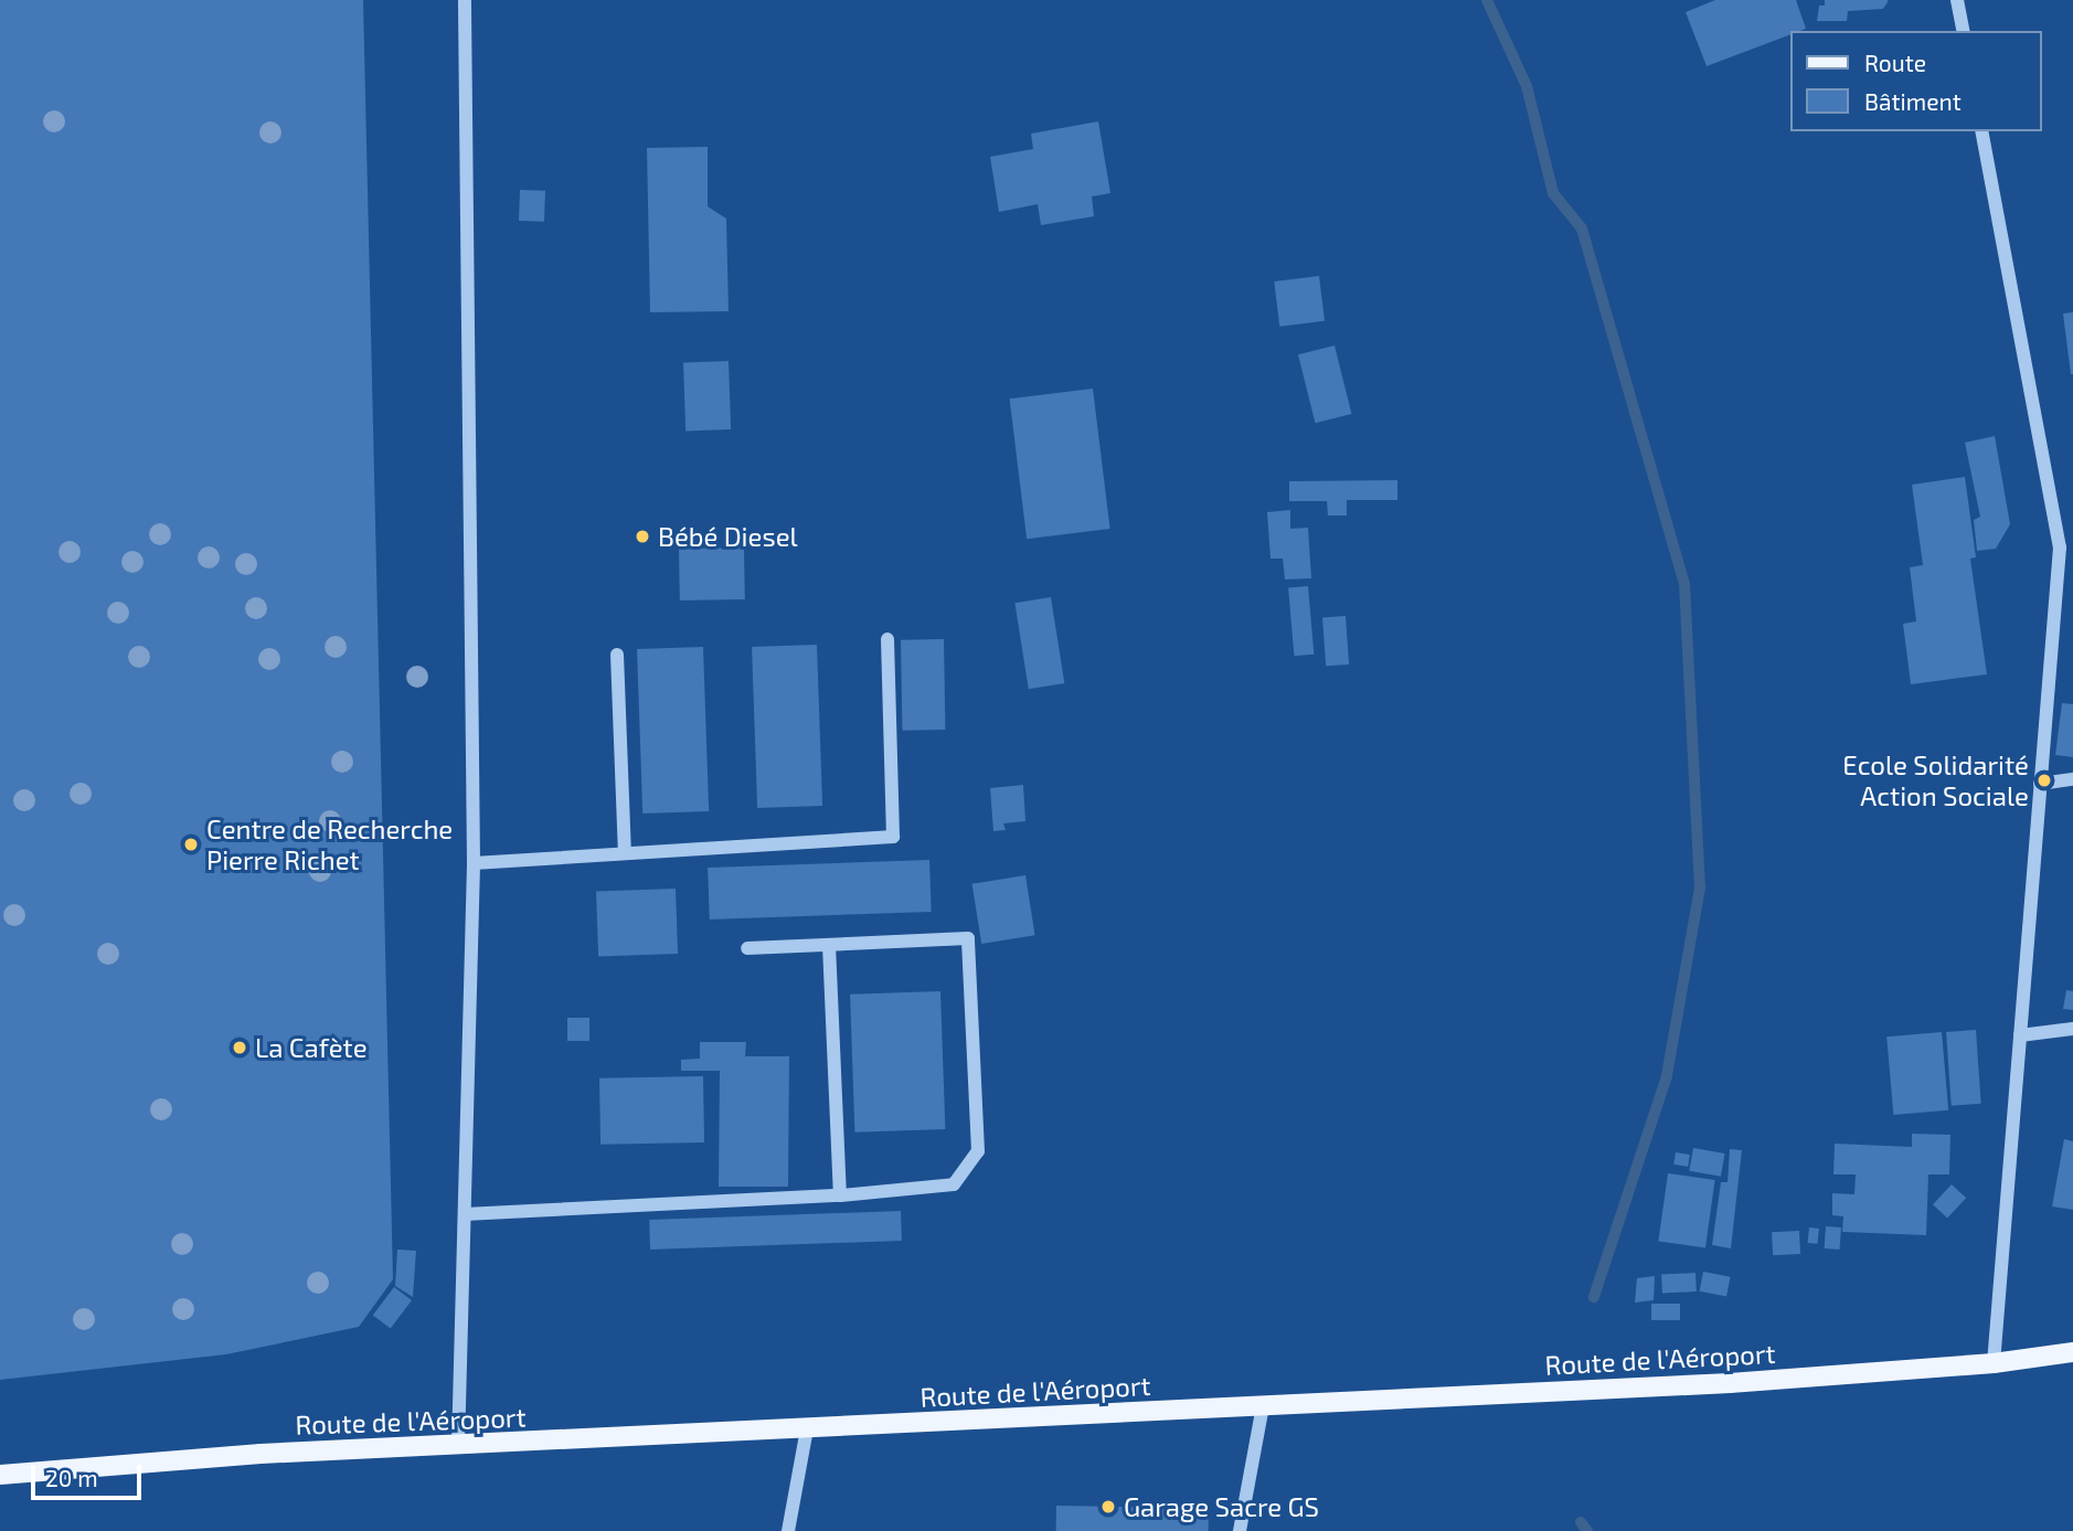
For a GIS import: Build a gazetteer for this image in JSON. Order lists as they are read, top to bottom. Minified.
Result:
{"streets":{"main road":["Route de l'Aéroport"]},"places":["Bébé Diesel","Ecole Solidarité Action Sociale","Centre de Recherche Pierre Richet","La Cafète","Garage Sacre GS"],"legend":["Route","Bâtiment"],"scale_bar":"20 m"}
